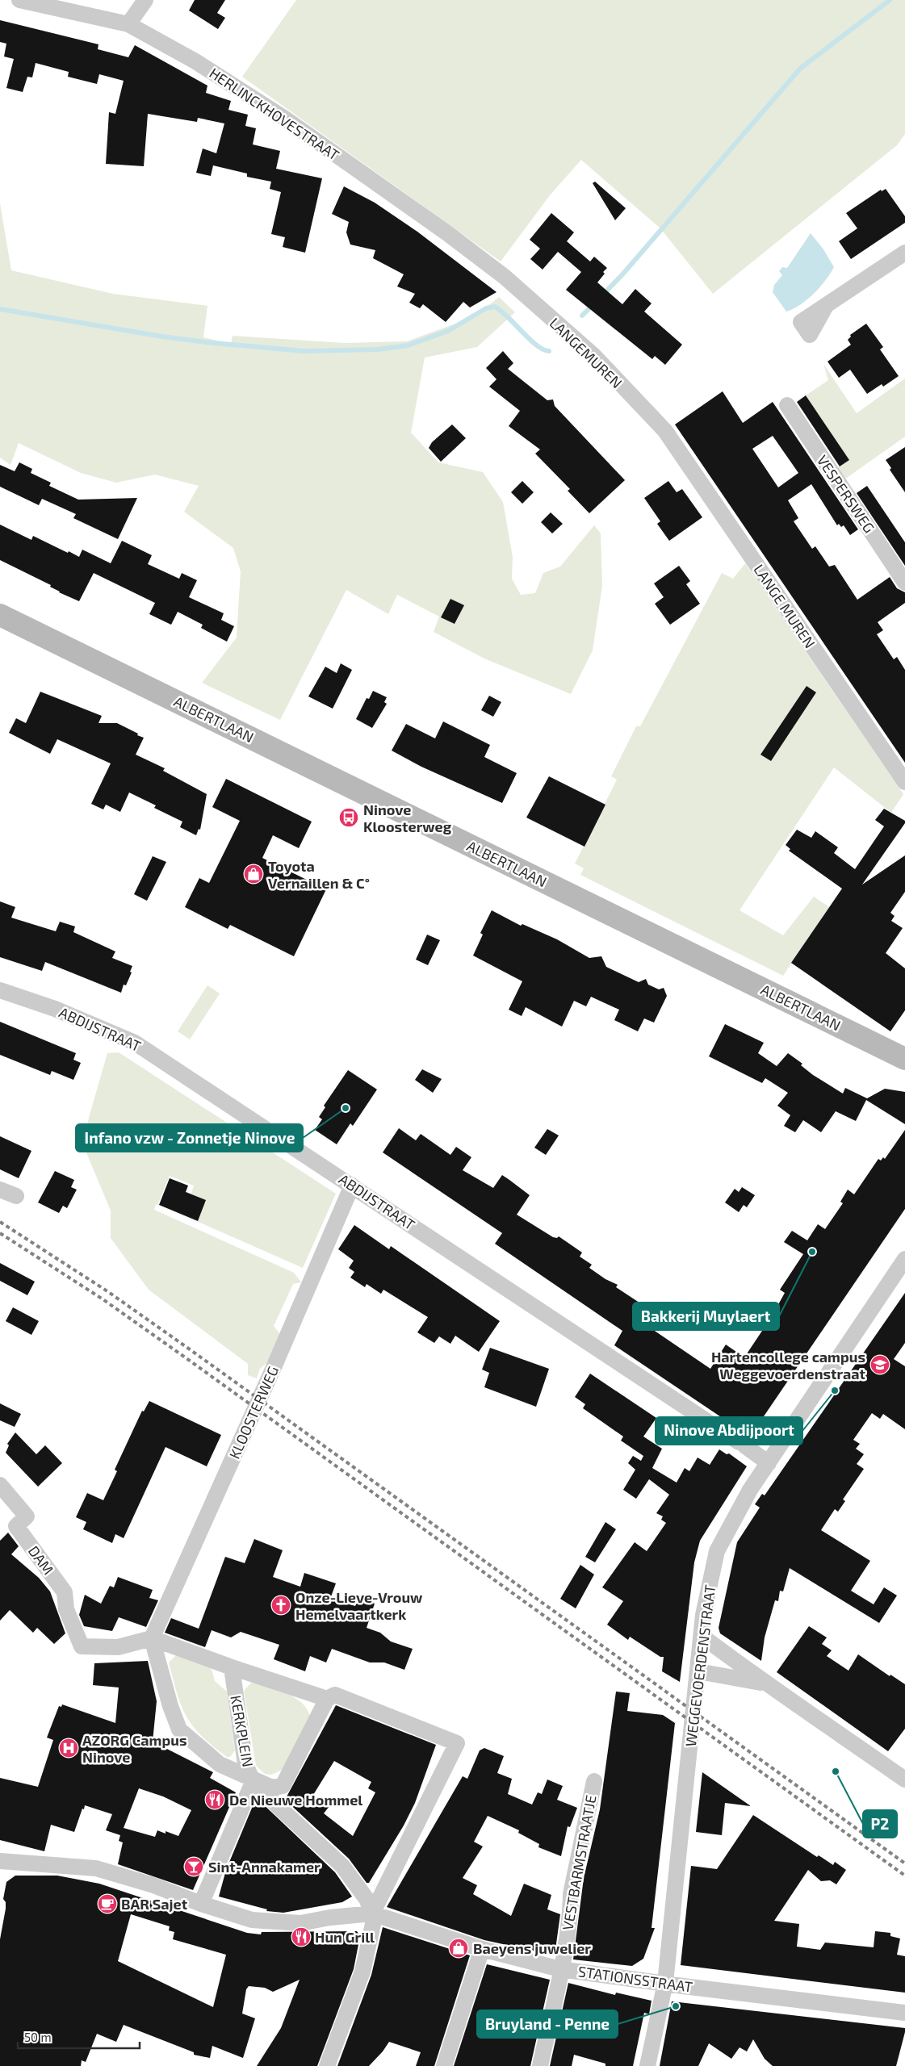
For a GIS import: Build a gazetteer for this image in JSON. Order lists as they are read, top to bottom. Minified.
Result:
{"streets":{"main road":["ALBERTLAAN"],"street":["HERLINCKHOVESTRAAT","LANGEMUREN","VESPERSWEG","LANGE MUREN","ABDIJSTRAAT","KLOOSTERWEG","DAM","WEGGEVOERDENSTRAAT","KERKPLEIN","VESTBARMSTRAATJE","STATIONSSTRAAT"]},"crossings":[["HERLINCKHOVESTRAAT","LANGEMUREN"],["LANGEMUREN","LANGE MUREN"],["ABDIJSTRAAT","KLOOSTERWEG"],["ABDIJSTRAAT","WEGGEVOERDENSTRAAT"],["KLOOSTERWEG","DAM"],["KLOOSTERWEG","KERKPLEIN"],["DAM","KERKPLEIN"],["WEGGEVOERDENSTRAAT","STATIONSSTRAAT"],["VESTBARMSTRAATJE","STATIONSSTRAAT"]],"places":{"bus stop":["Ninove Kloosterweg"],"shop":["Toyota Vernaillen & C°","Baeyens juwelier"],"other":["Infano vzw - Zonnetje Ninove","Bakkerij Muylaert","Ninove Abdijpoort","P2","Bruyland - Penne"],"school or university":["Hartencollege campus Weggevoerdenstraat"],"church":["Onze-Lieve-Vrouw Hemelvaartkerk"],"hospital":["AZORG Campus Ninove"],"restaurant":["De Nieuwe Hommel","Hun Grill"],"bar":["Sint-Annakamer"],"cafe":["BAR Sajet"]},"scale_bar":"50 m"}
